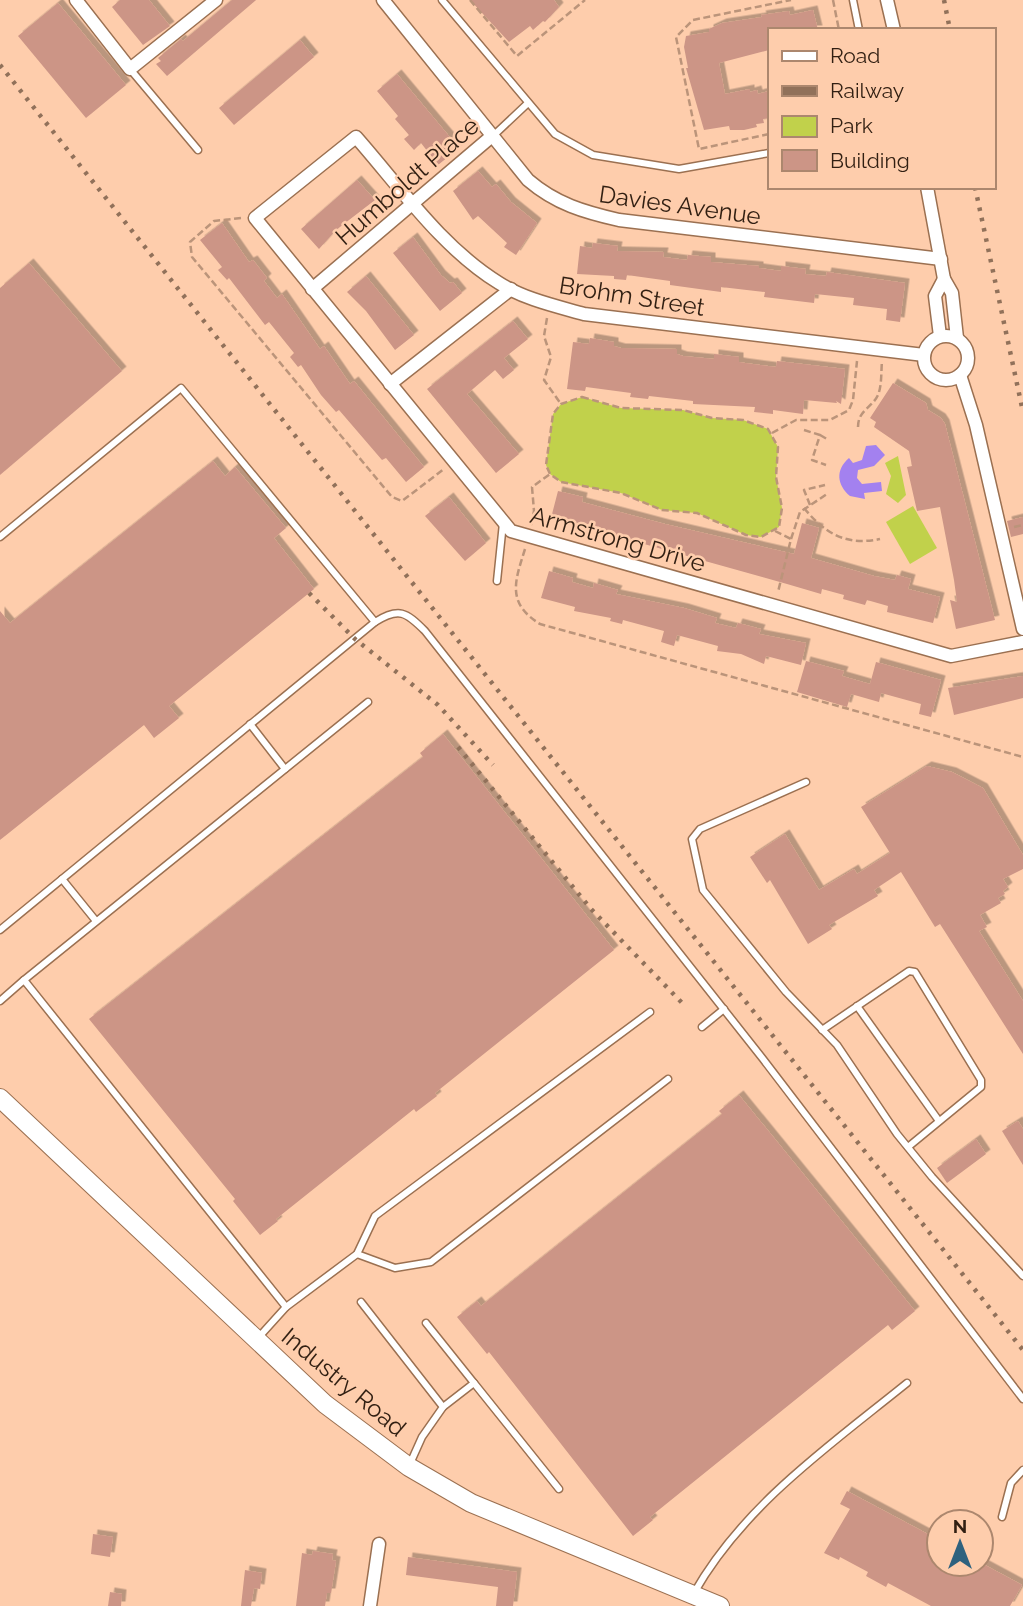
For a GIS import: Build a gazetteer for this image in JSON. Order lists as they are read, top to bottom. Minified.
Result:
{"streets":{"main road":["Industry Road"],"street":["Humboldt Place","Davies Avenue","Brohm Street","Armstrong Drive"]},"crossings":[["Humboldt Place","Davies Avenue"],["Humboldt Place","Brohm Street"],["Humboldt Place","Armstrong Drive"],["Brohm Street","Armstrong Drive"]],"legend":["Road","Railway","Park","Building"],"north":"top"}
